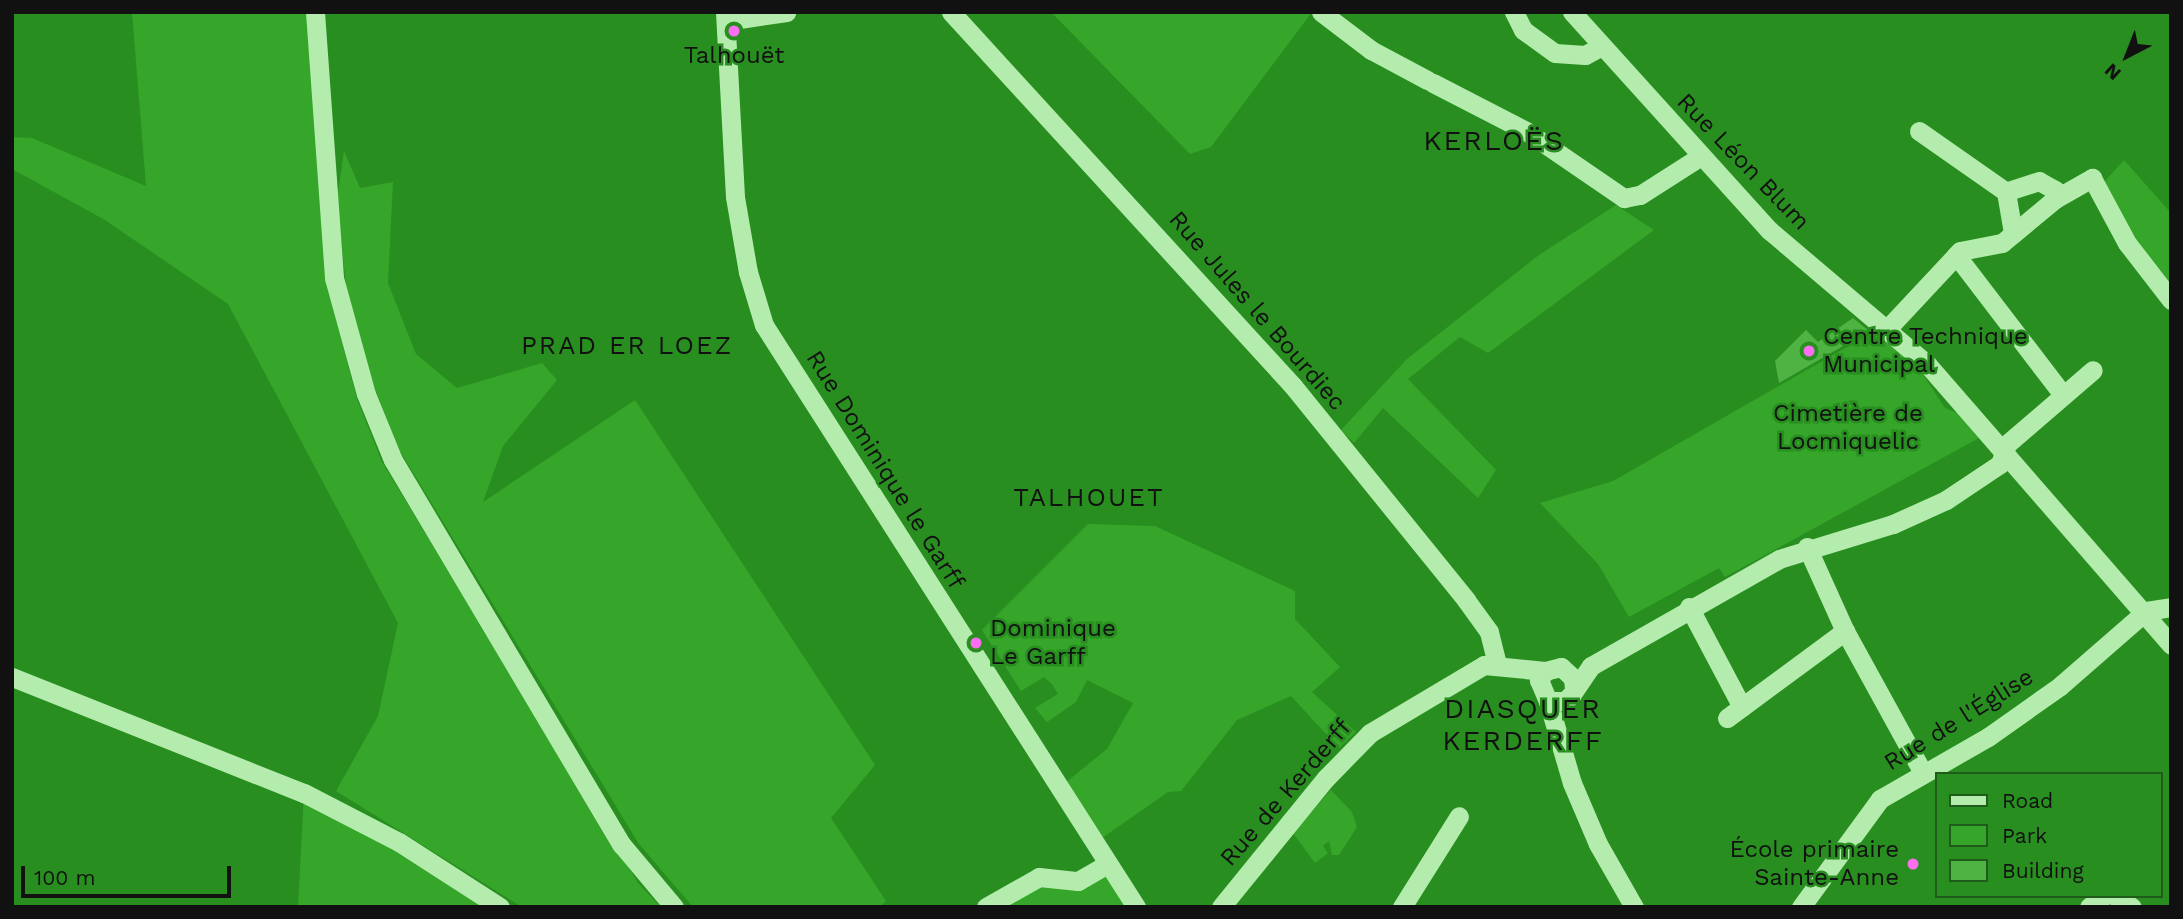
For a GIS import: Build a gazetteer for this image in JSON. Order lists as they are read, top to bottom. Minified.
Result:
{"streets":{"street":["Rue Léon Blum","Rue Jules le Bourdiec","Rue Dominique le Garff","Rue de l'Église","Rue de Kerderff"]},"crossings":[["Rue Léon Blum","Rue de l'Église"],["Rue Jules le Bourdiec","Rue de Kerderff"]],"districts":["KERLOËS","PRAD ER LOEZ","TALHOUET","DIASQUER KERDERFF"],"parks":["Cimetière de Locmiquelic"],"places":["Talhouët","Centre Technique Municipal","Dominique Le Garff","École primaire Sainte-Anne"],"legend":["Road","Park","Building"],"scale_bar":"100 m","north":"bottom left"}
